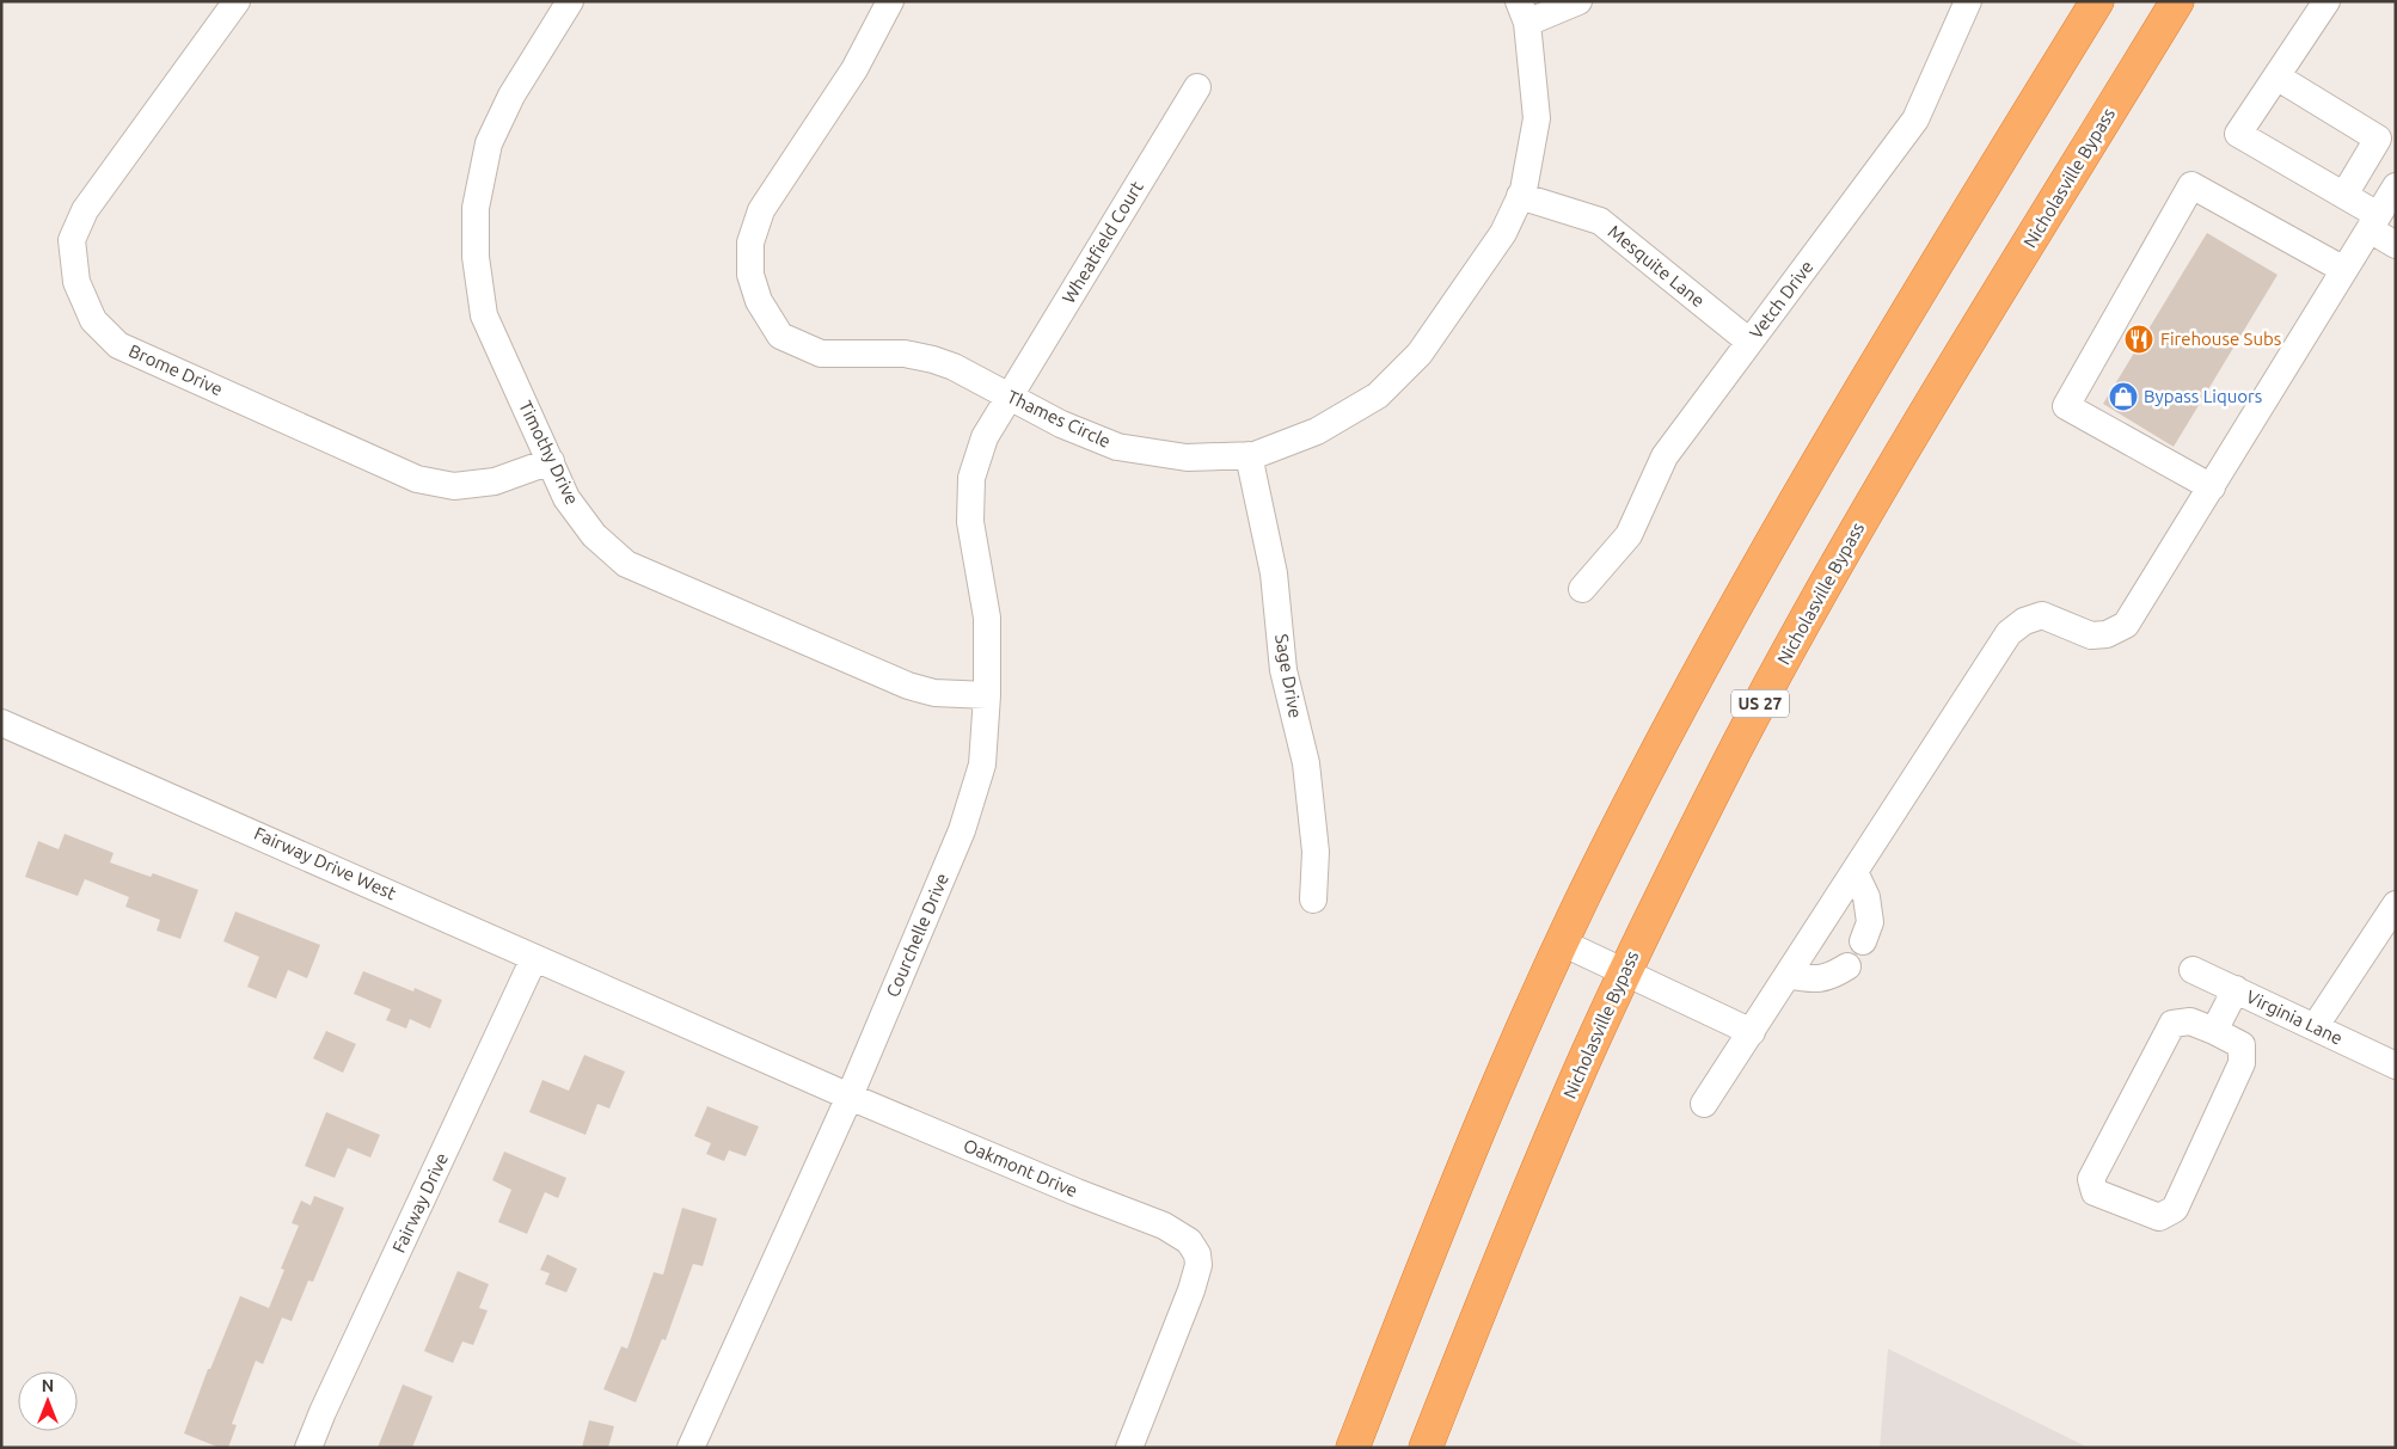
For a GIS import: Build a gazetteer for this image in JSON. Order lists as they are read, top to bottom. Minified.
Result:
{"streets":{"highway":["Nicholasville Bypass","US 27"],"street":["Wheatfield Court","Mesquite Lane","Vetch Drive","Brome Drive","Thames Circle","Timothy Drive","Sage Drive","Fairway Drive West","Courchelle Drive","Virginia Lane","Oakmont Drive","Fairway Drive"]},"crossings":[["Wheatfield Court","Thames Circle"],["Wheatfield Court","Courchelle Drive"],["Mesquite Lane","Vetch Drive"],["Mesquite Lane","Thames Circle"],["Brome Drive","Timothy Drive"],["Thames Circle","Sage Drive"],["Thames Circle","Courchelle Drive"],["Timothy Drive","Courchelle Drive"],["Fairway Drive West","Oakmont Drive"],["Fairway Drive West","Fairway Drive"],["Courchelle Drive","Oakmont Drive"]],"places":{"restaurant":["Firehouse Subs"],"shop":["Bypass Liquors"]},"north":"top"}
